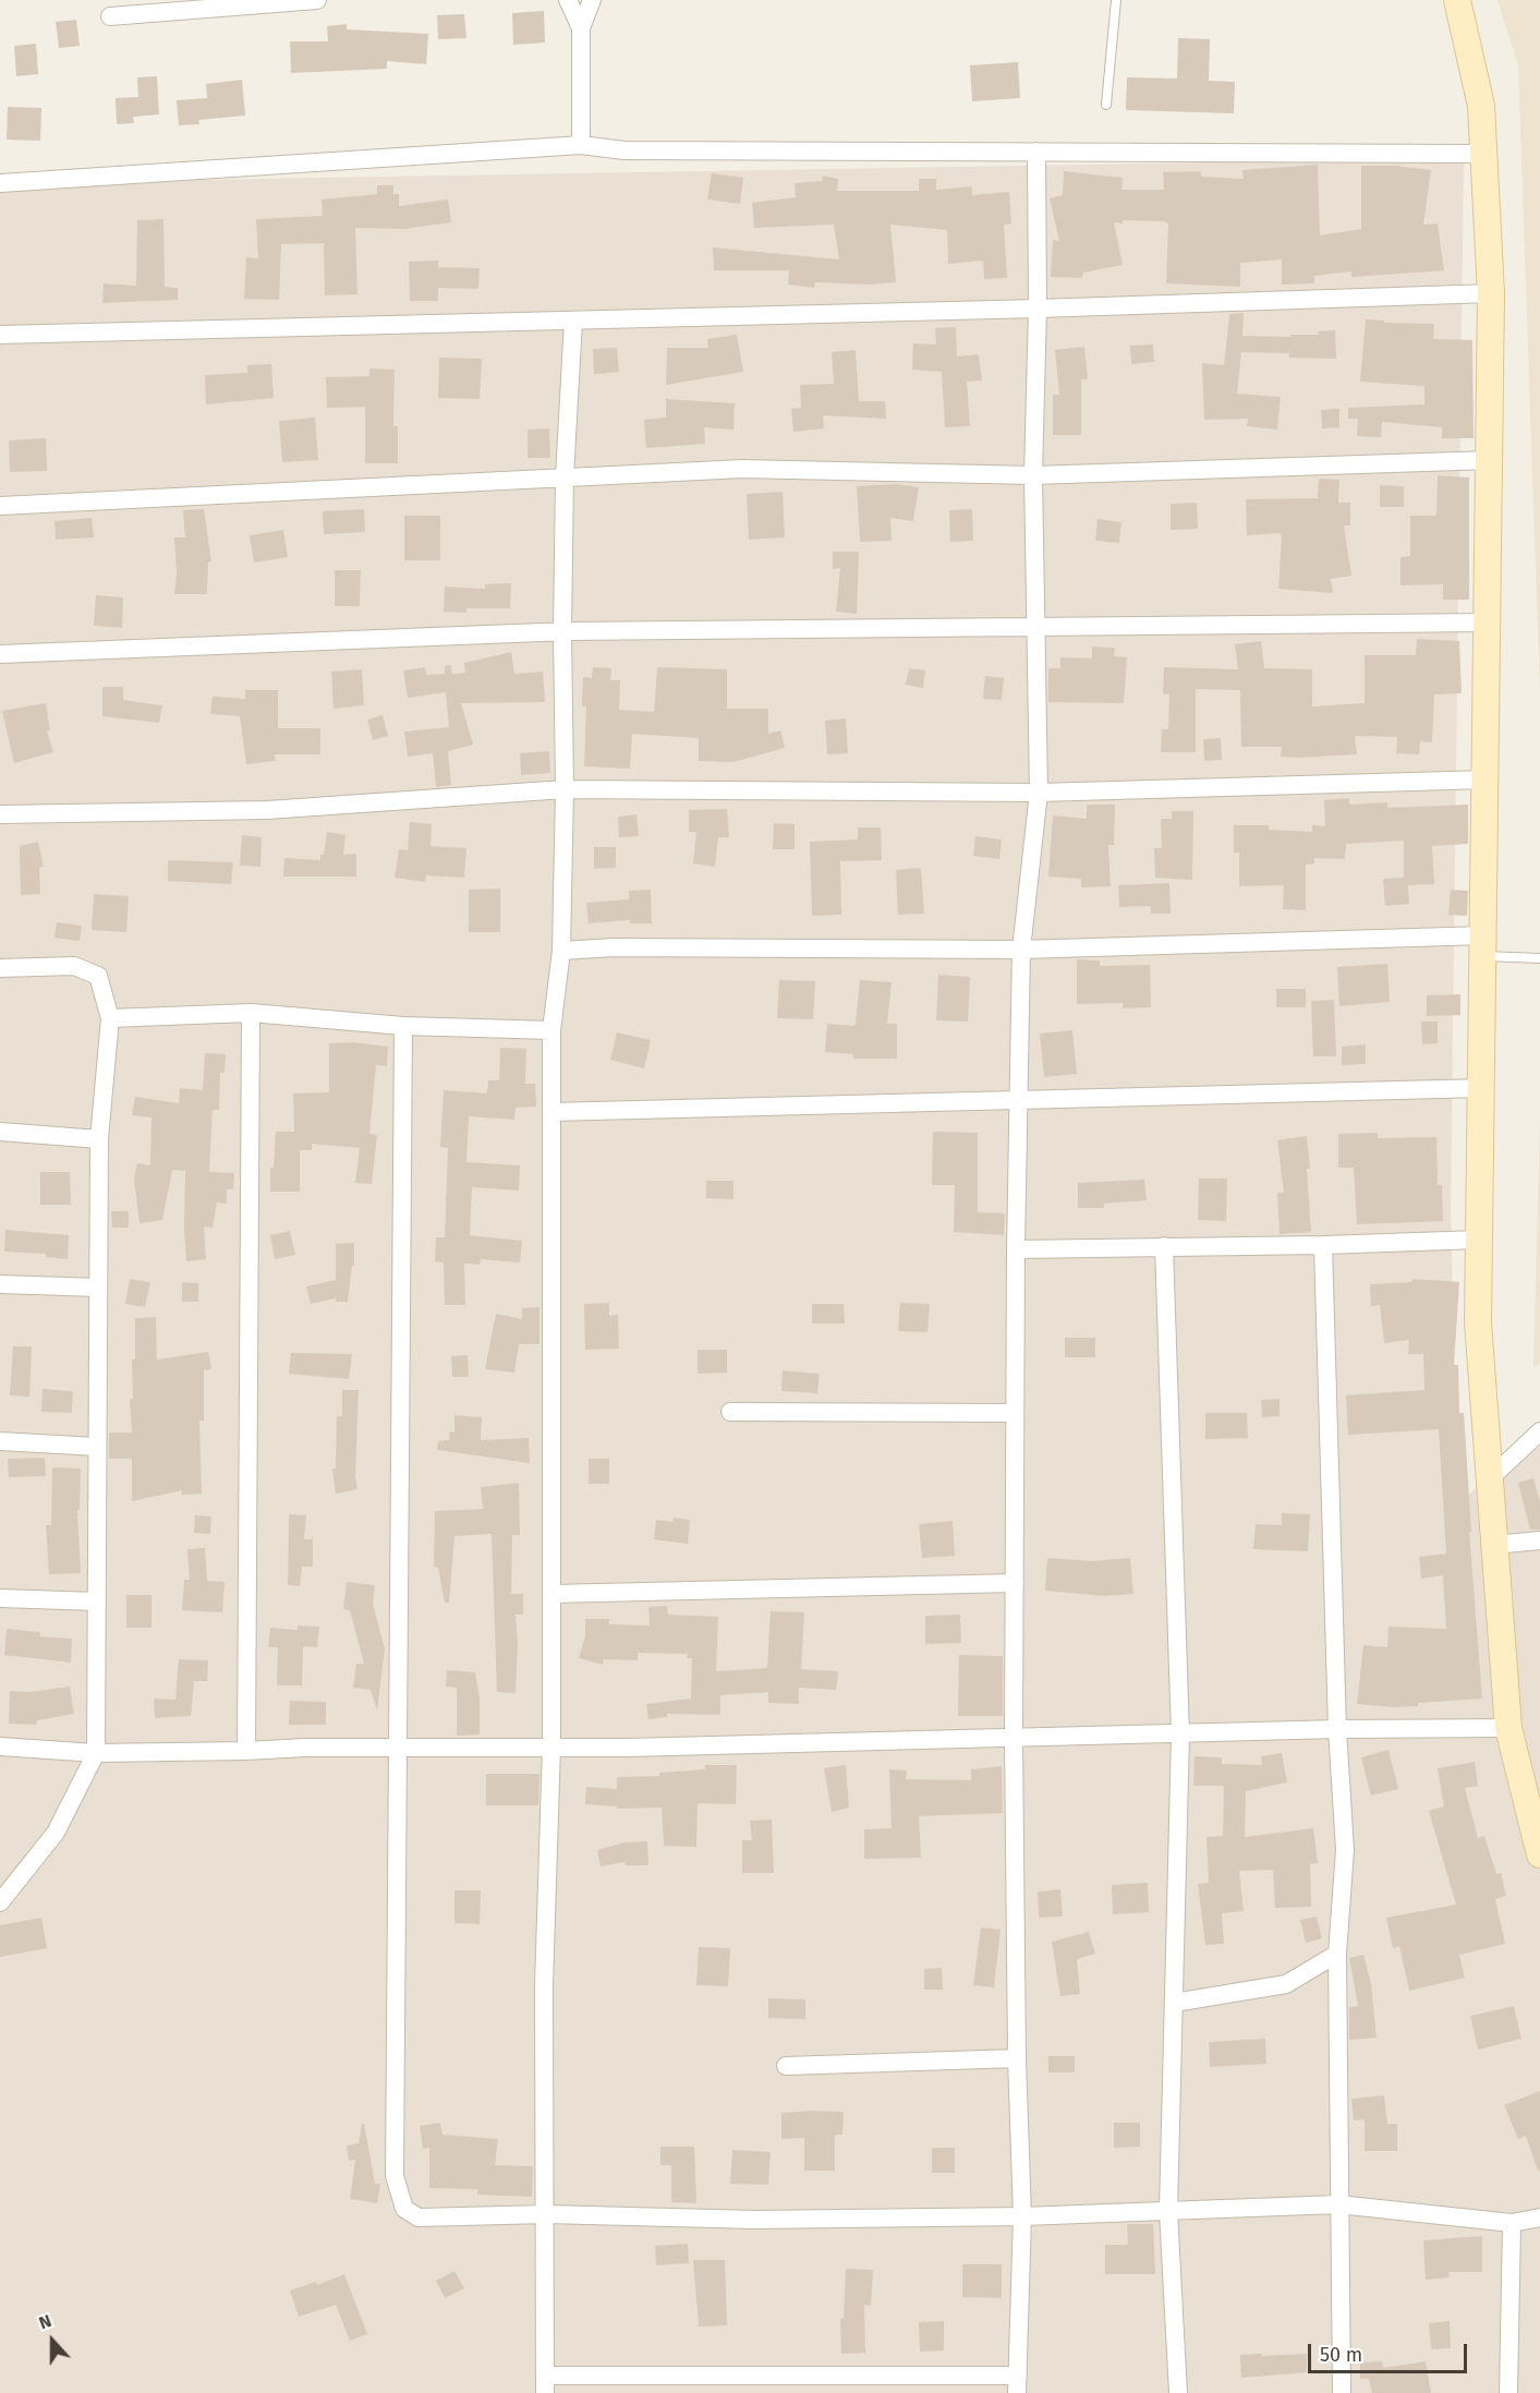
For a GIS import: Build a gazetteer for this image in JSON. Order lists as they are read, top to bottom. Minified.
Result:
{"scale_bar":"50 m","north":"top"}
